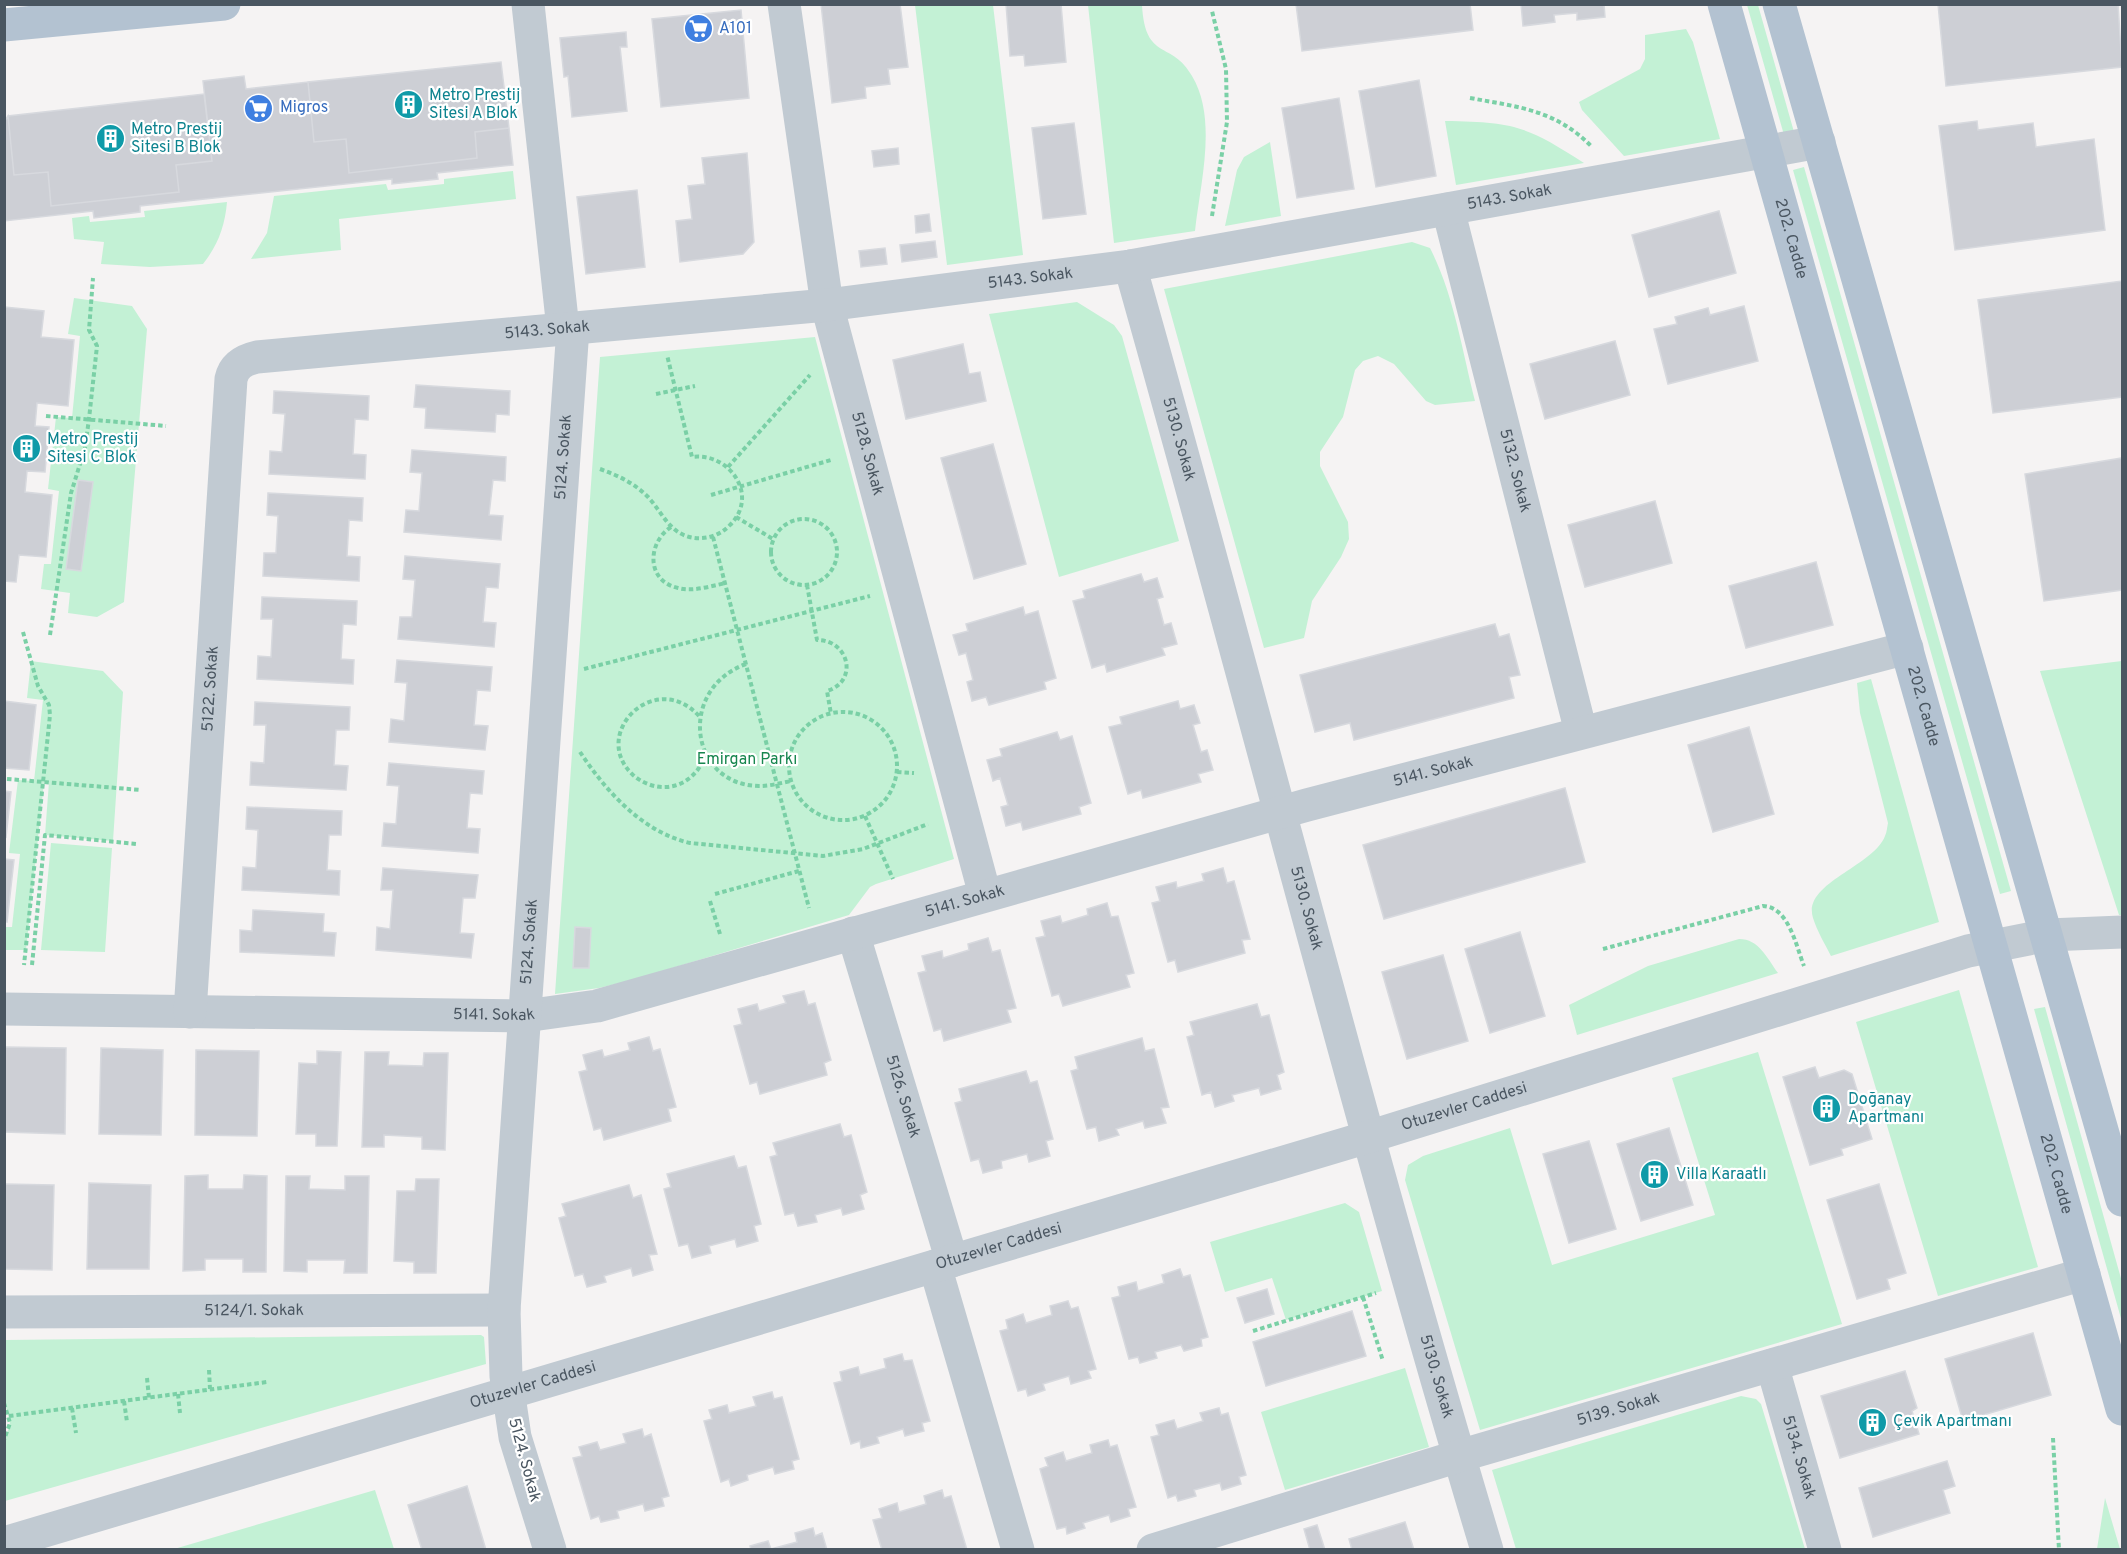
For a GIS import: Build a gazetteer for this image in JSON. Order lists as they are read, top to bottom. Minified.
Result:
{"streets":{"main road":["202. Cadde"],"street":["5143. Sokak","5130. Sokak","5128. Sokak","5124. Sokak","5132. Sokak","5122. Sokak","5141. Sokak","5126. Sokak","Otuzevler Caddesi","5124/1. Sokak","5139. Sokak","5134. Sokak"]},"crossings":[["5143. Sokak","202. Cadde"],["5143. Sokak","5130. Sokak"],["5143. Sokak","5128. Sokak"],["5143. Sokak","5124. Sokak"],["5143. Sokak","5132. Sokak"],["5143. Sokak","5122. Sokak"],["202. Cadde","5141. Sokak"],["202. Cadde","Otuzevler Caddesi"],["202. Cadde","5139. Sokak"],["5130. Sokak","5141. Sokak"],["5130. Sokak","Otuzevler Caddesi"],["5130. Sokak","5139. Sokak"],["5128. Sokak","5141. Sokak"],["5124. Sokak","5141. Sokak"],["5124. Sokak","Otuzevler Caddesi"],["5124. Sokak","5124/1. Sokak"],["5132. Sokak","5141. Sokak"],["5122. Sokak","5141. Sokak"],["5141. Sokak","5126. Sokak"],["5126. Sokak","Otuzevler Caddesi"],["5139. Sokak","5134. Sokak"]],"parks":["Emirgan Parkı"],"places":{"supermarket":["A101","Migros"],"building":["Metro Prestij Sitesi A Blok","Metro Prestij Sitesi B Blok","Metro Prestij Sitesi C Blok","Doğanay Apartmanı","Villa Karaatlı","Çevik Apartmanı"]}}
